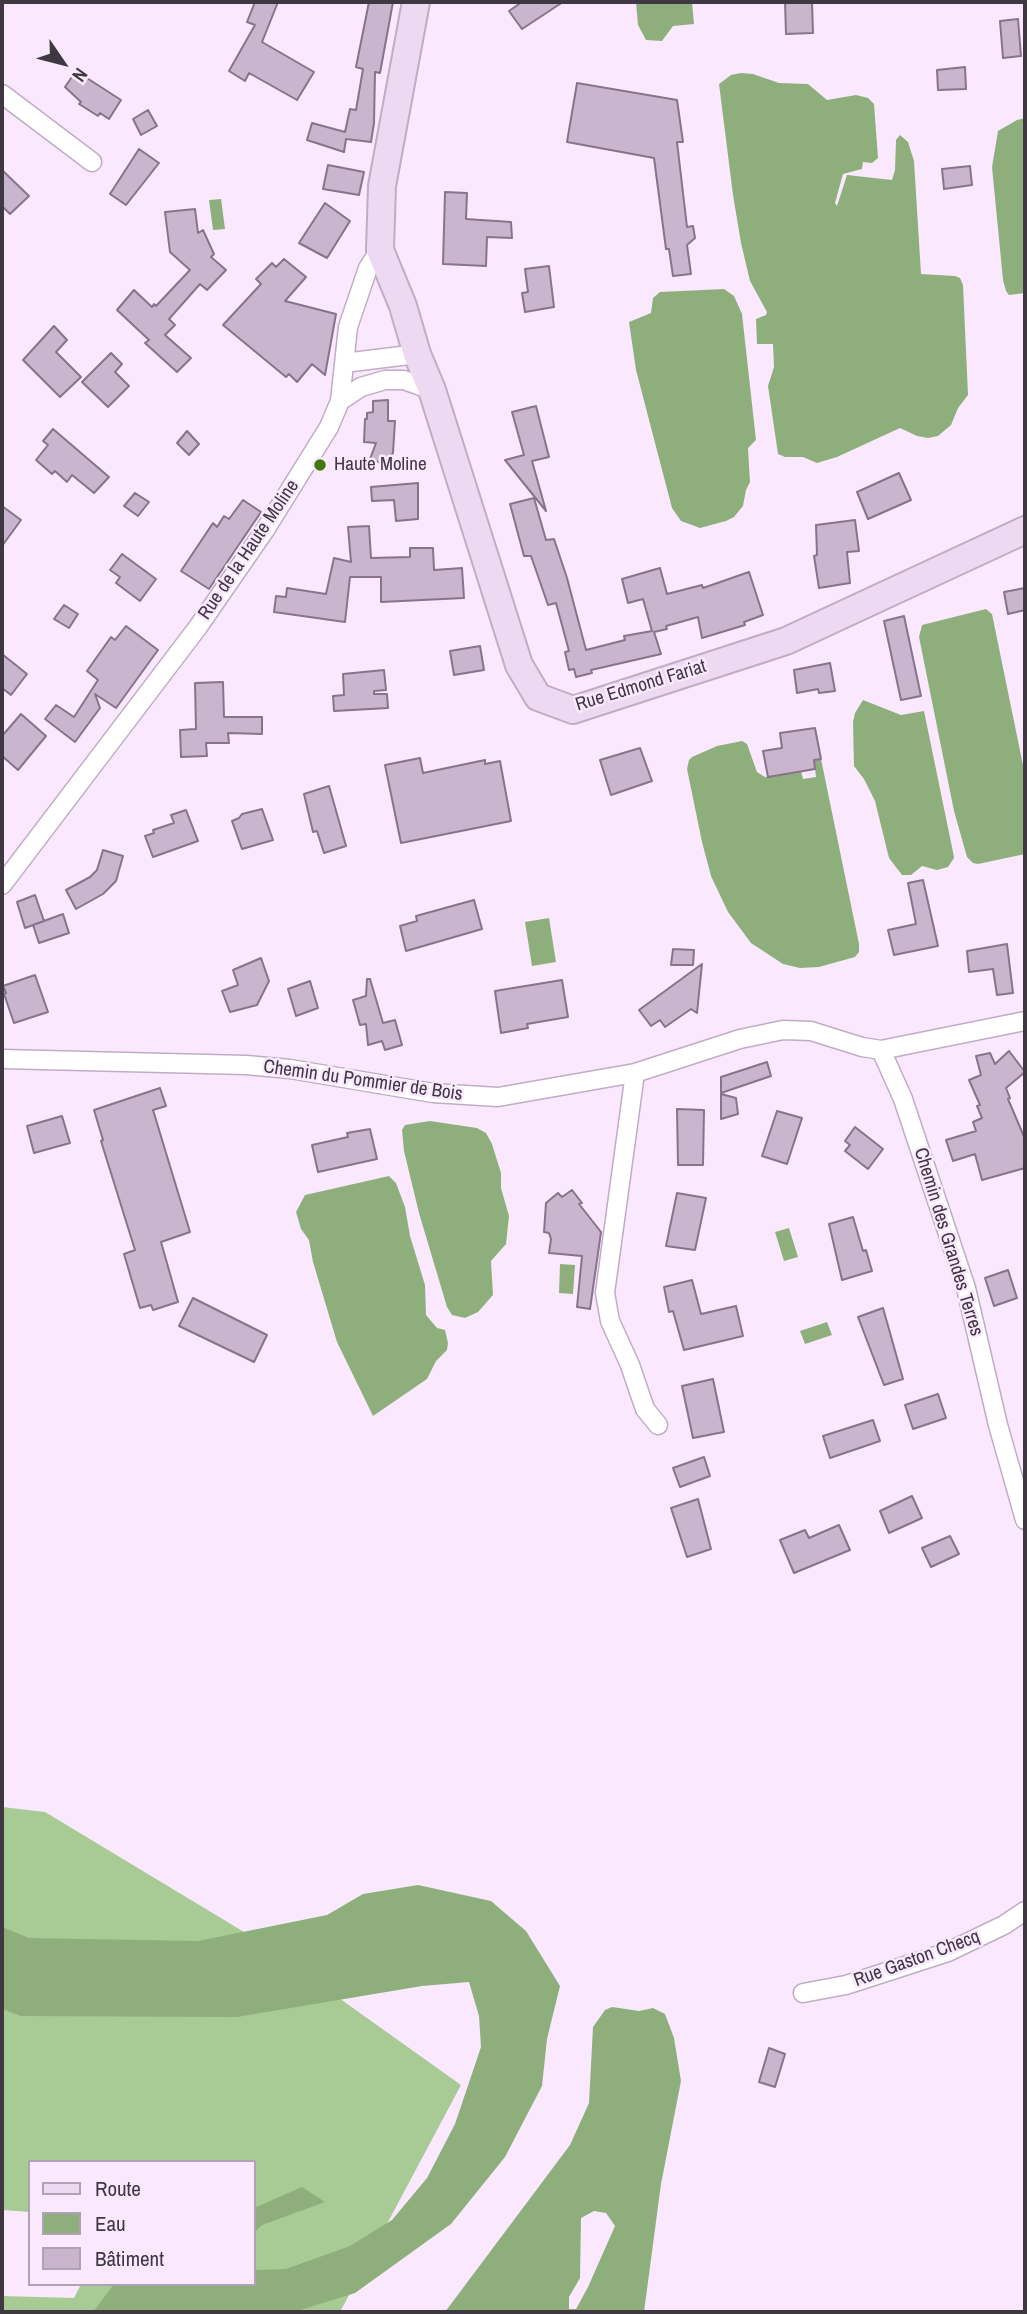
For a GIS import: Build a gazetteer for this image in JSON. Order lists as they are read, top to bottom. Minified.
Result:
{"streets":{"street":["Rue de la Haute Moline","Rue Edmond Fariat","Chemin du Pommier de Bois","Chemin des Grandes Terres","Rue Gaston Checq"]},"crossings":[["Rue de la Haute Moline","Rue Edmond Fariat"],["Chemin du Pommier de Bois","Chemin des Grandes Terres"]],"places":["Haute Moline"],"legend":["Route","Eau","Bâtiment"],"north":"bottom right"}
